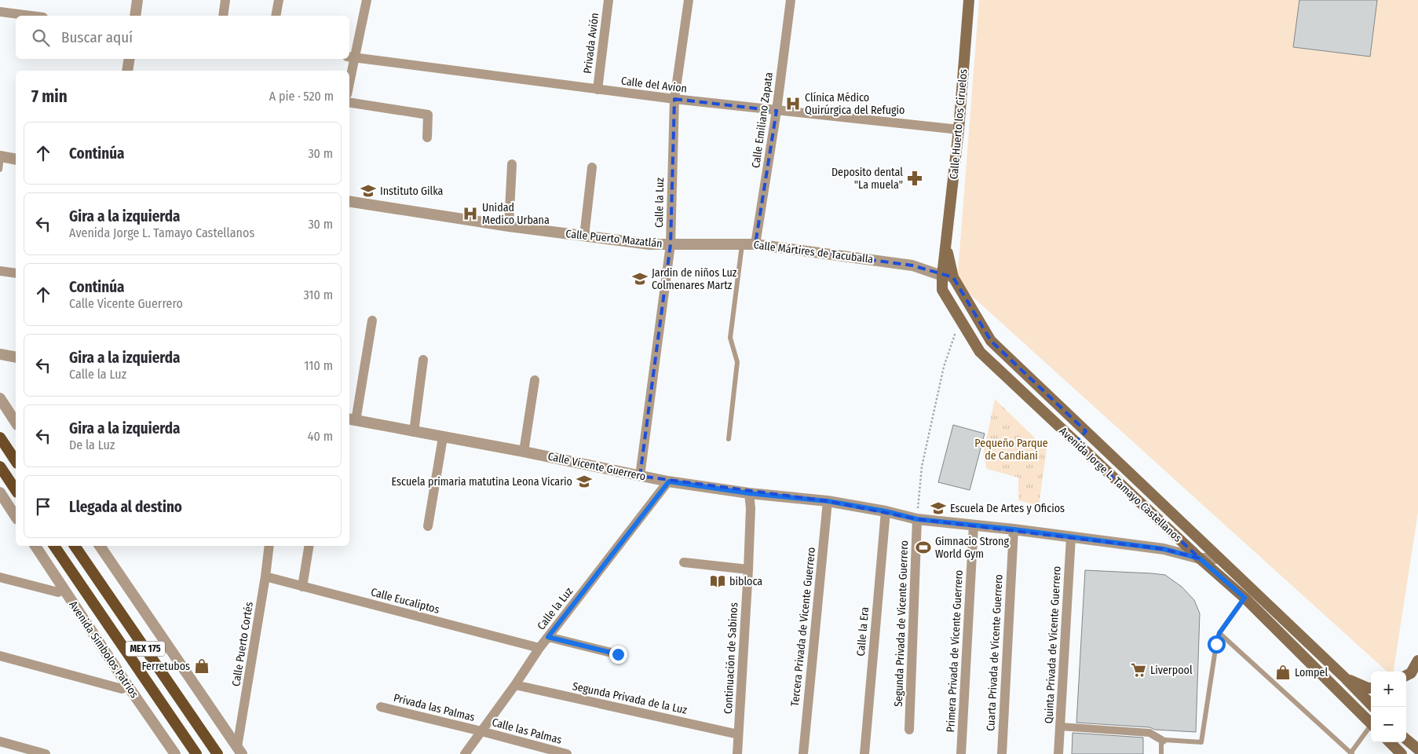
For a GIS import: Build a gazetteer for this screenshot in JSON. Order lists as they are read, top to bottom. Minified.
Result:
{"streets":{"main road":["Calle Huerto los Ciruelos","Avenida Jorge L. Tamayo Castellanos","MEX 175","Avenida Símbolos Patrios"],"street":["Privada Avión","Calle del Avion","Calle Emiliano Zapata","Calle la Luz","Calle Puerto Mazatlán","Calle Mártires de Tacuballa","Calle Vicente Guerrero","Calle Eucaliptos","Segunda Privada de Vicente Guerrero","Tercera Privada de Vicente Guerrero","Calle la Era","Calle Puerto Cortés","Quinta Privada de Vicente Guerrero","Primera Privada de Vicente Guerrero","Cuarta Privada de Vicente Guerrero","Continuación de Sabinos","Segunda Privada de la Luz","Privada las Palmas","Calle las Palmas"]},"crossings":[["Privada Avión","Calle del Avion"],["Calle del Avion","Calle Emiliano Zapata"],["Calle del Avion","Calle Huerto los Ciruelos"],["Calle del Avion","Calle la Luz"],["Calle Emiliano Zapata","Calle Mártires de Tacuballa"],["Calle Huerto los Ciruelos","Calle Mártires de Tacuballa"],["Calle Huerto los Ciruelos","Avenida Jorge L. Tamayo Castellanos"],["Calle la Luz","Calle Puerto Mazatlán"],["Calle la Luz","Calle Mártires de Tacuballa"],["Calle la Luz","Calle Vicente Guerrero"],["Calle la Luz","Calle Eucaliptos"],["Calle la Luz","Segunda Privada de la Luz"],["Calle la Luz","Privada las Palmas"],["Calle la Luz","Calle las Palmas"],["Calle Puerto Mazatlán","Calle Mártires de Tacuballa"],["Calle Mártires de Tacuballa","Avenida Jorge L. Tamayo Castellanos"],["Calle Vicente Guerrero","Avenida Jorge L. Tamayo Castellanos"],["Calle Vicente Guerrero","Segunda Privada de Vicente Guerrero"],["Calle Vicente Guerrero","Tercera Privada de Vicente Guerrero"],["Calle Vicente Guerrero","Calle la Era"],["Calle Vicente Guerrero","Quinta Privada de Vicente Guerrero"],["Calle Vicente Guerrero","Primera Privada de Vicente Guerrero"],["Calle Vicente Guerrero","Cuarta Privada de Vicente Guerrero"],["Calle Vicente Guerrero","Continuación de Sabinos"],["Calle Eucaliptos","Calle Puerto Cortés"],["Continuación de Sabinos","Segunda Privada de la Luz"],["Privada las Palmas","Calle las Palmas"]],"parks":["Pequeño Parque de Candiani"],"places":{"hospital":["Clínica Médico Quirúrgica del Refugio","Unidad Medico Urbana"],"pharmacy":["Deposito dental \"La muela\""],"school or university":["Instituto Gilka","Jardin de niños Luz Colmenares Martz","Escuela primaria matutina Leona Vicario","Escuela De Artes y Oficios"],"sports":["Gimnacio Strong World Gym"],"library":["bibloca"],"shop":["Ferretubos","Lompel"],"supermarket":["Liverpool"]},"page":{"search":"Buscar aquí","heading":["7 min","A pie · 520 m"],"list":[["Continúa","30 m"],["Gira a la izquierda","Avenida Jorge L. Tamayo Castellanos","30 m"],["Continúa","Calle Vicente Guerrero","310 m"],["Gira a la izquierda","Calle la Luz","110 m"],["Gira a la izquierda","De la Luz","40 m"],"Llegada al destino"],"map_buttons":["+","−"]}}
